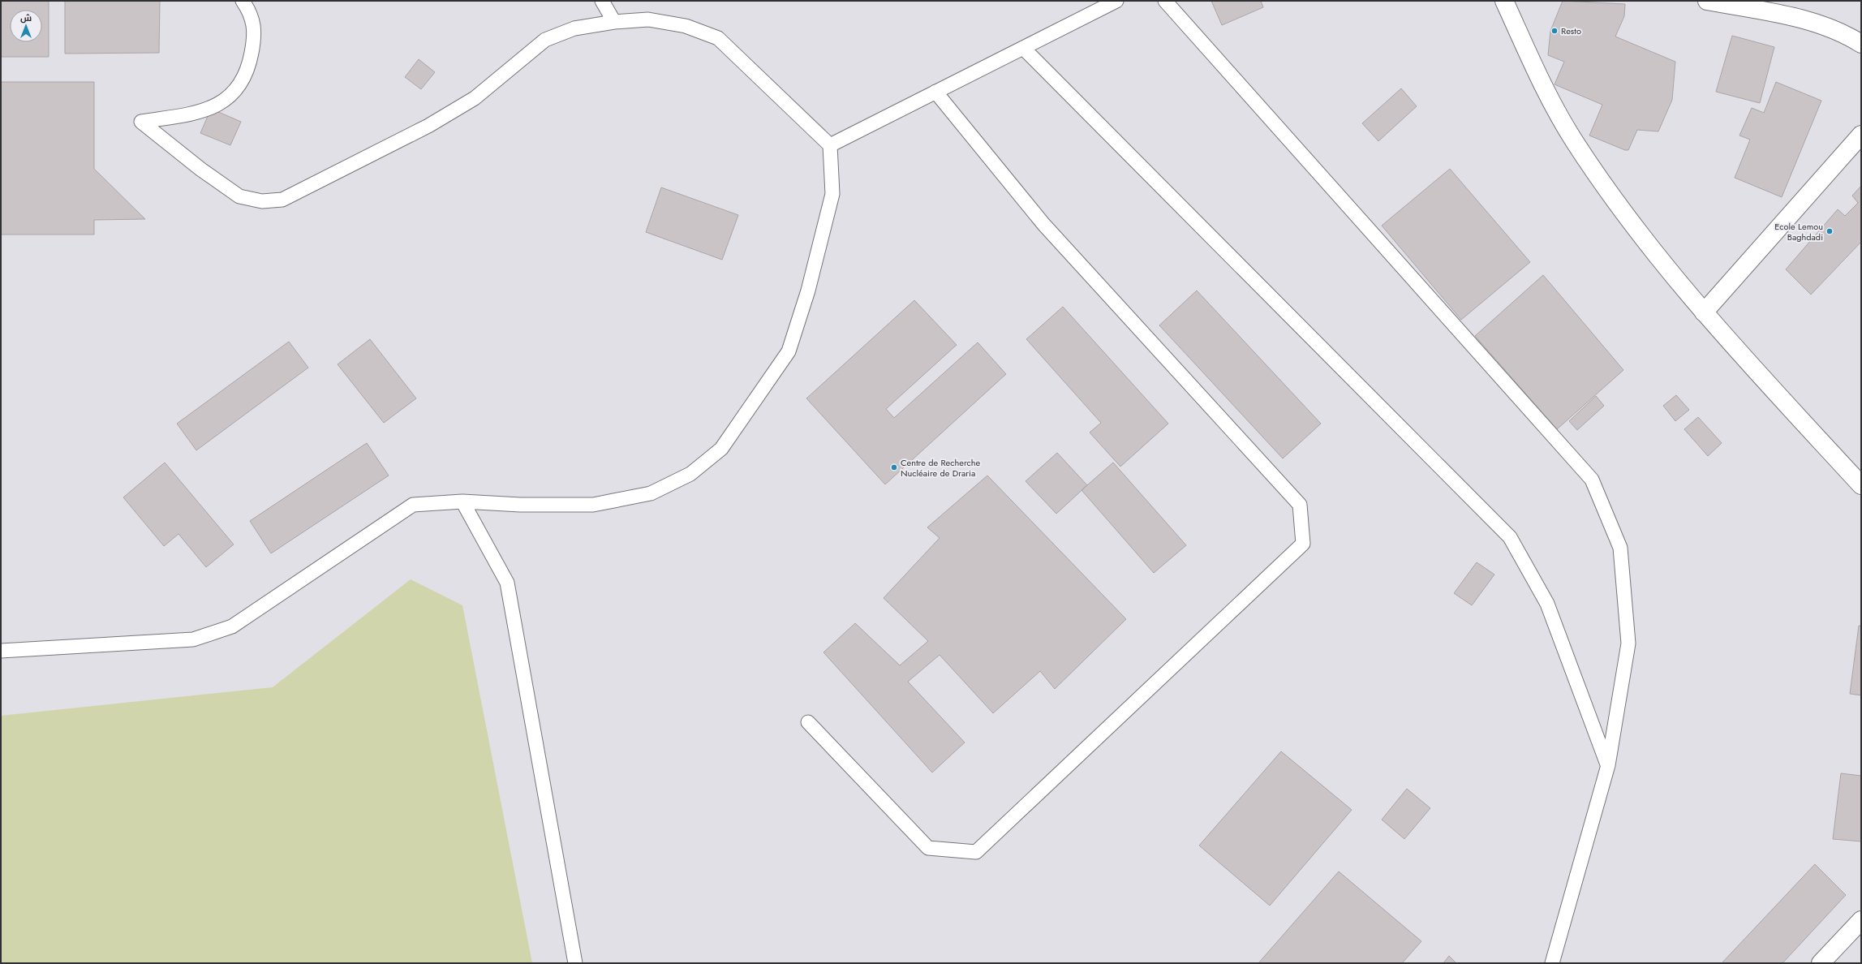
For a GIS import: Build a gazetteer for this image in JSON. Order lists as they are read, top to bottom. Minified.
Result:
{"places":["Resto","Ecole Lemou Baghdadi","Centre de Recherche Nucléaire de Draria"],"north":"top"}
